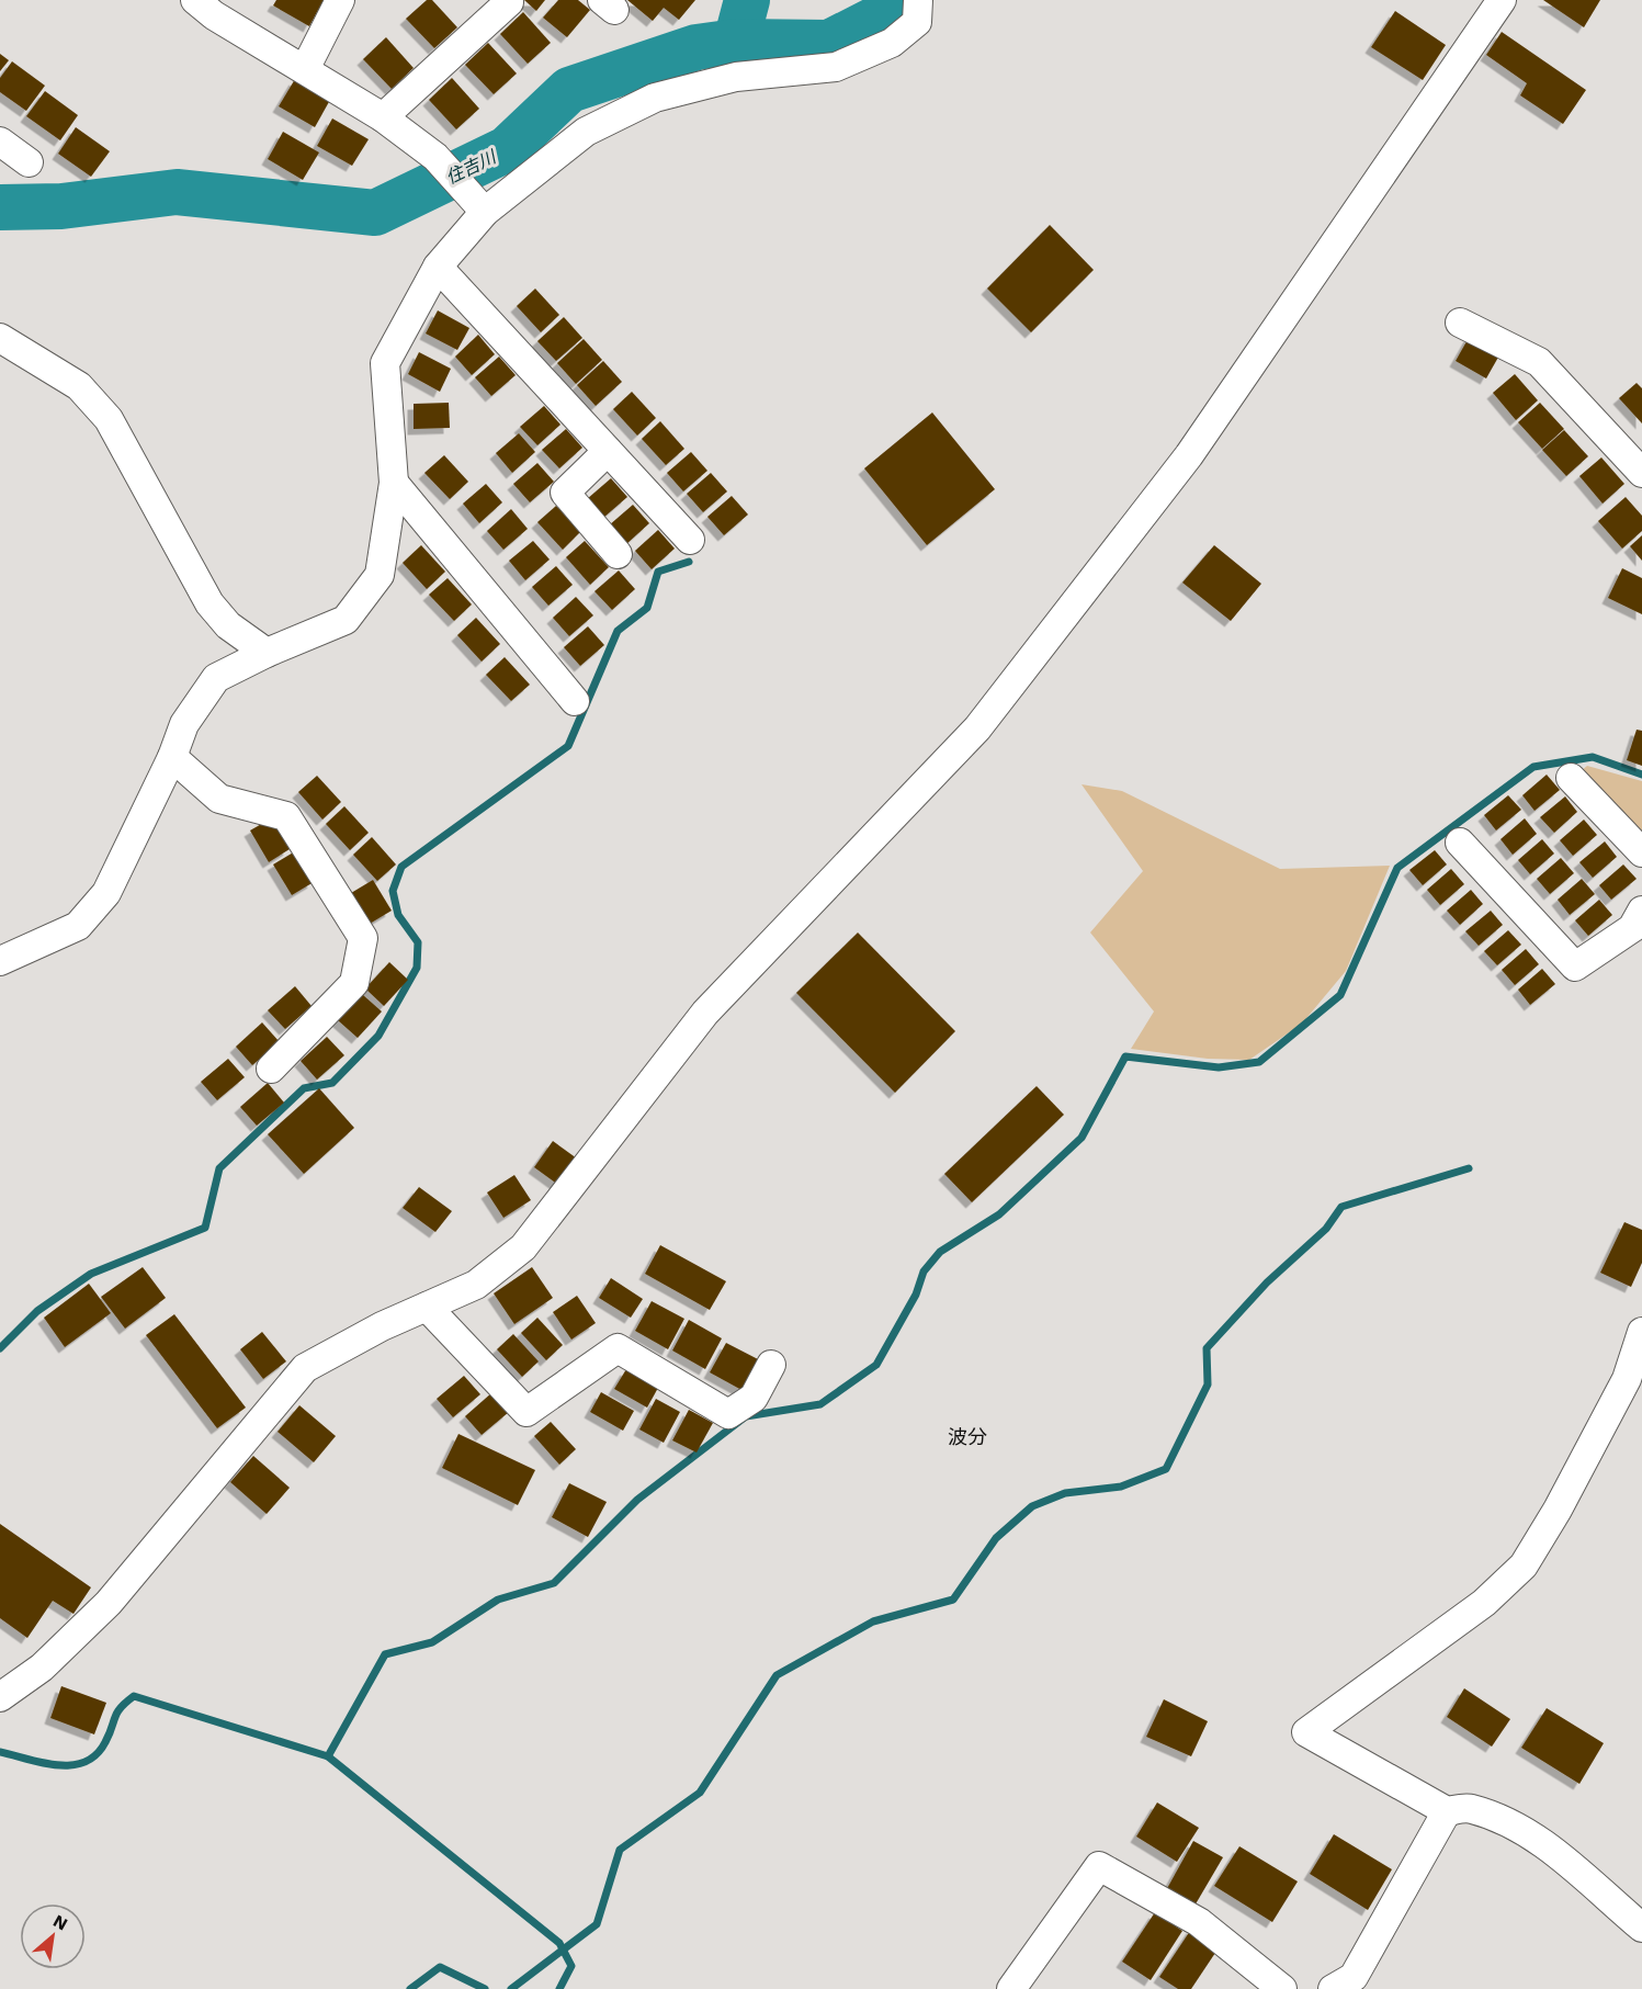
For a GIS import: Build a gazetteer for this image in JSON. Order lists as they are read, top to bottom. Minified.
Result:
{"districts":["波分"],"water":["住吉川"],"north":"top right"}
